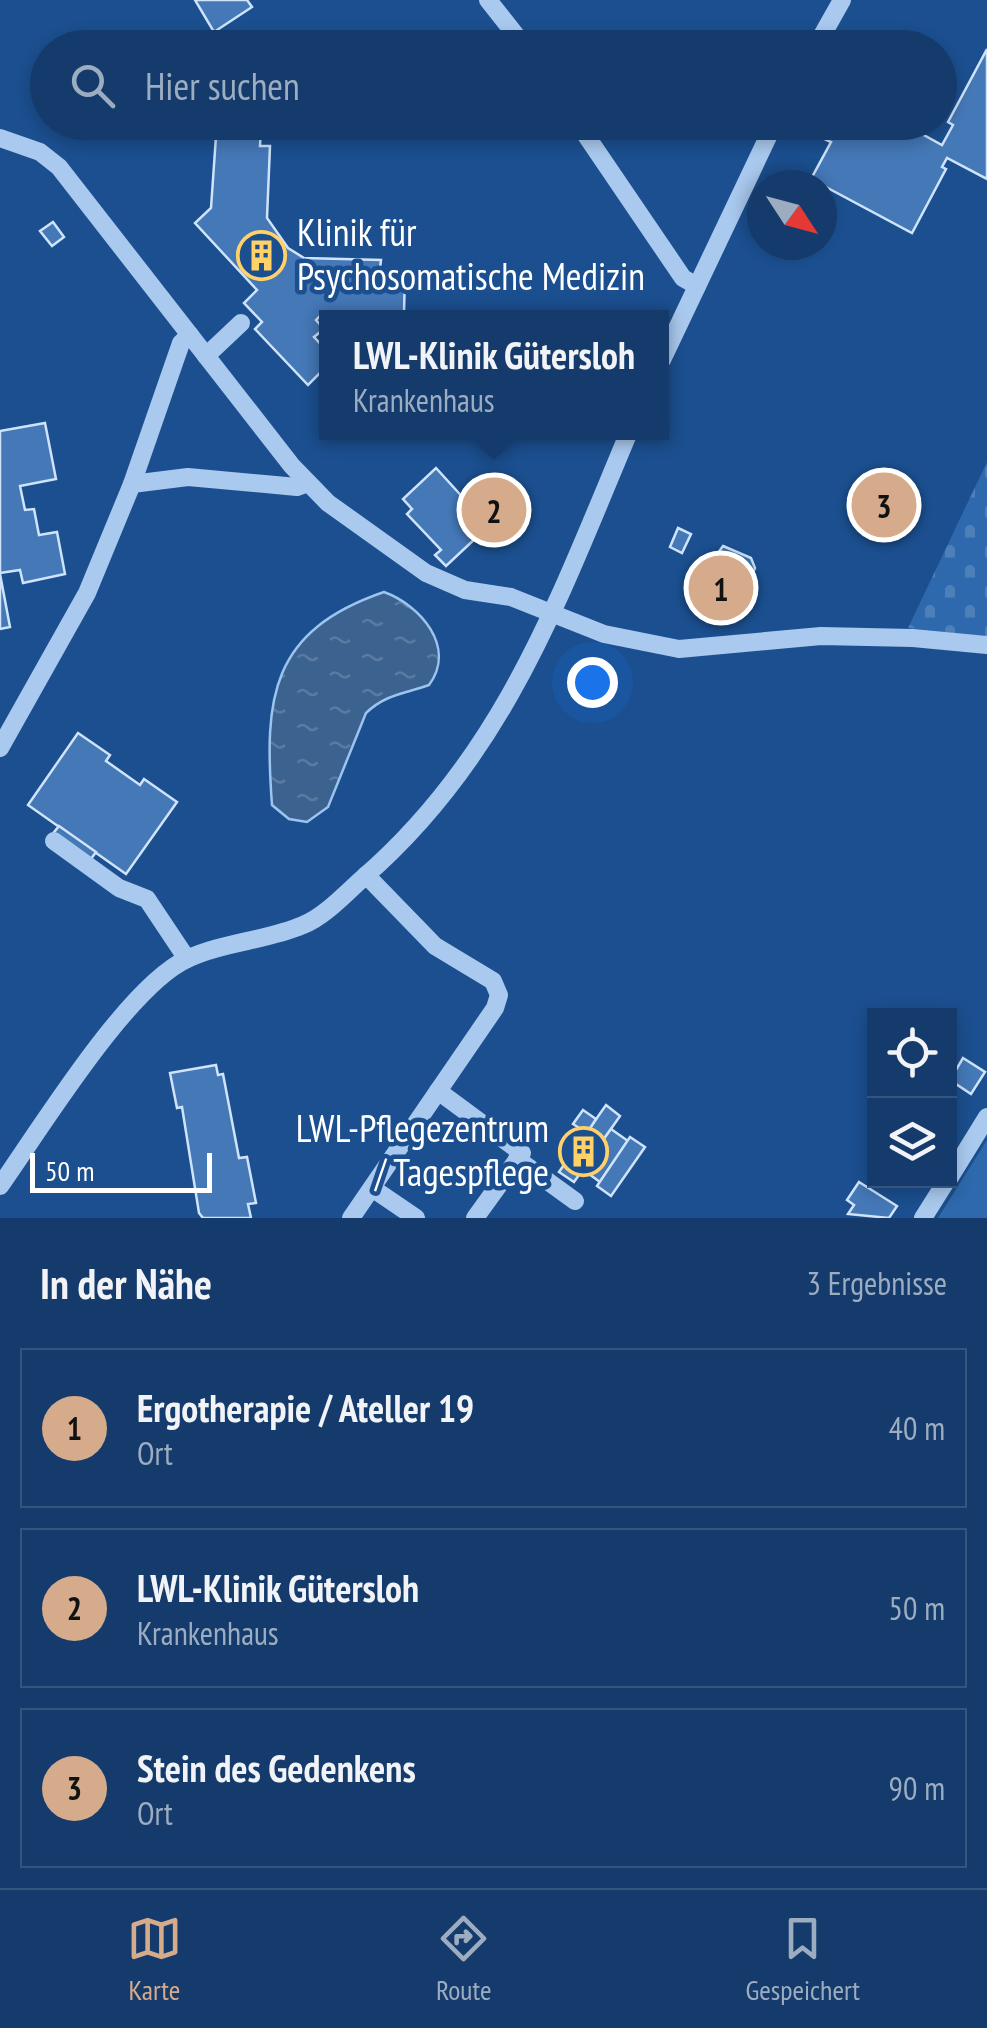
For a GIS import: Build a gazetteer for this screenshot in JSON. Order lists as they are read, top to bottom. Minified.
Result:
{"places":{"building":["Klinik für Psychosomatische Medizin","LWL-Pflegezentrum / Tagespflege"]},"scale_bar":"50 m","north":"bottom right","page":{"search":"Hier suchen","popup":["LWL-Klinik Gütersloh","Krankenhaus"],"pins":["3","2","1"],"scale":"50 m","heading":["In der Nähe","3 Ergebnisse"],"list":[{"mark":"1","name":"Ergotherapie / Ateller 19","note":"Ort","value":"40 m"},{"mark":"2","name":"LWL-Klinik Gütersloh","note":"Krankenhaus","value":"50 m"},{"mark":"3","name":"Stein des Gedenkens","note":"Ort","value":"90 m"}],"nav":["Karte","Route","Gespeichert"]}}
